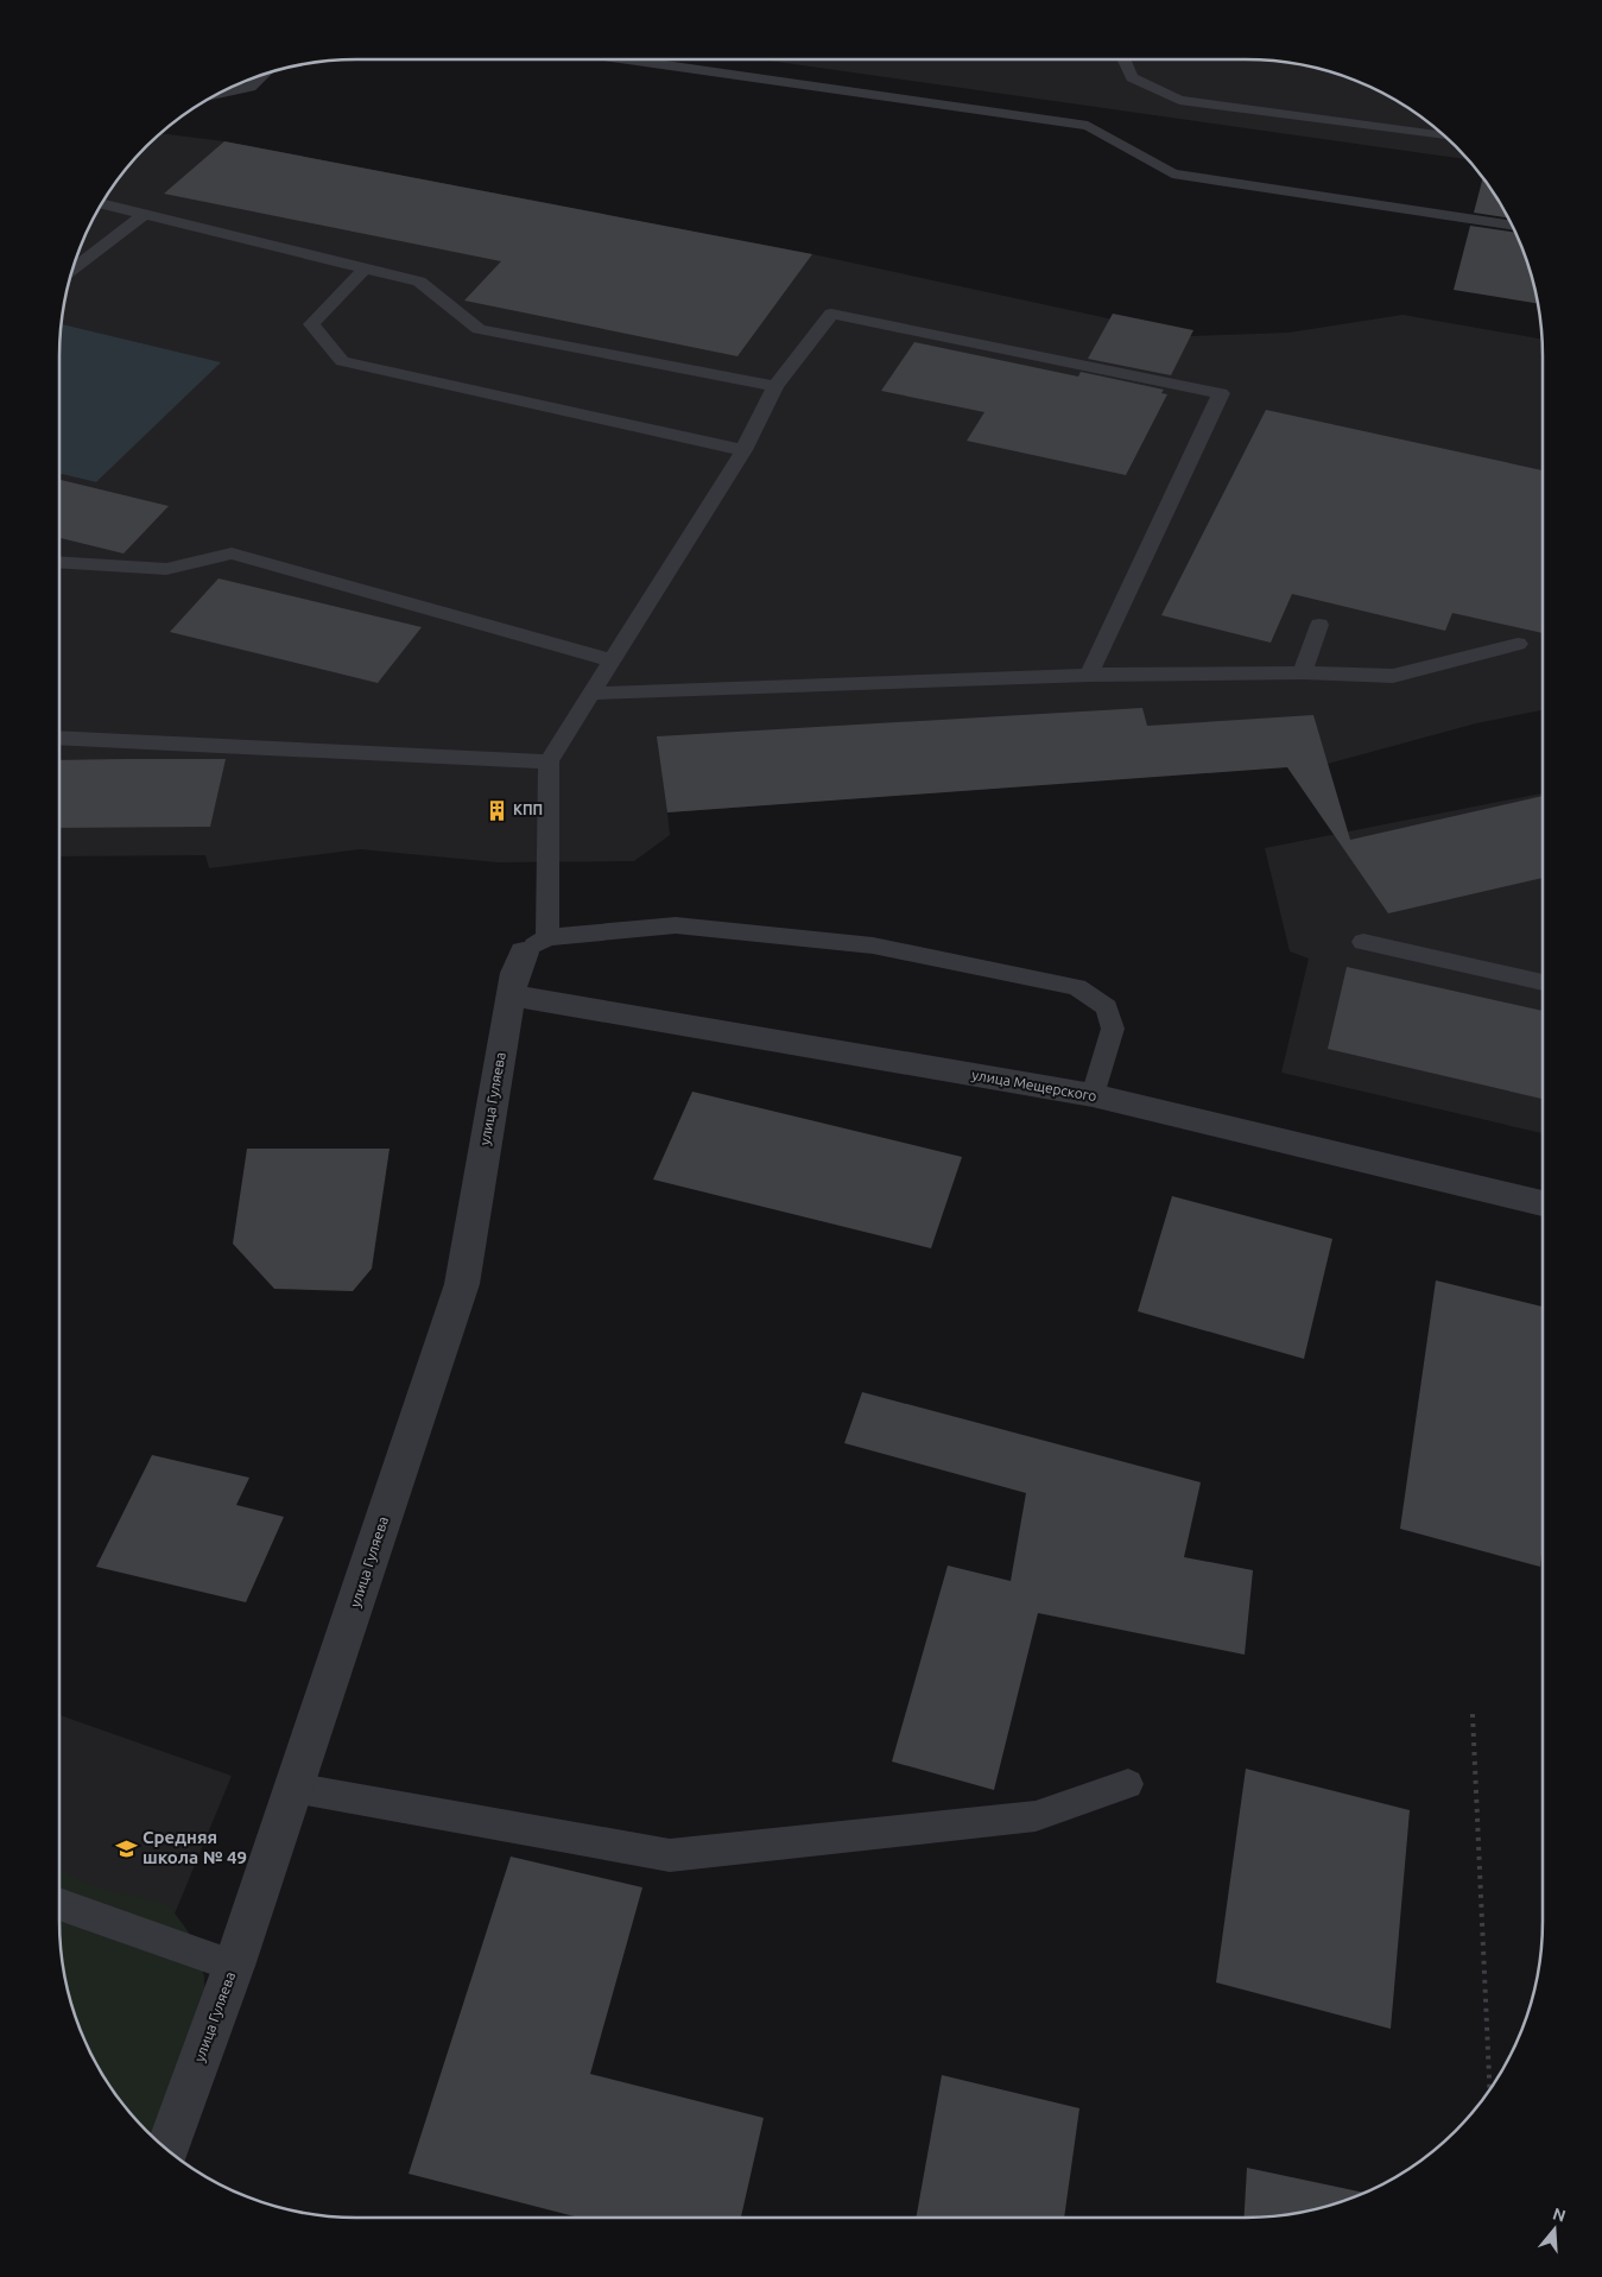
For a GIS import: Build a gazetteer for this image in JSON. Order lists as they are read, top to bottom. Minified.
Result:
{"streets":{"street":["улица Мещерского","улица Гуляева"]},"crossings":[["улица Мещерского","улица Гуляева"]],"places":{"building":["КПП"],"school or university":["Средняя школа № 49"]},"north":"top"}
